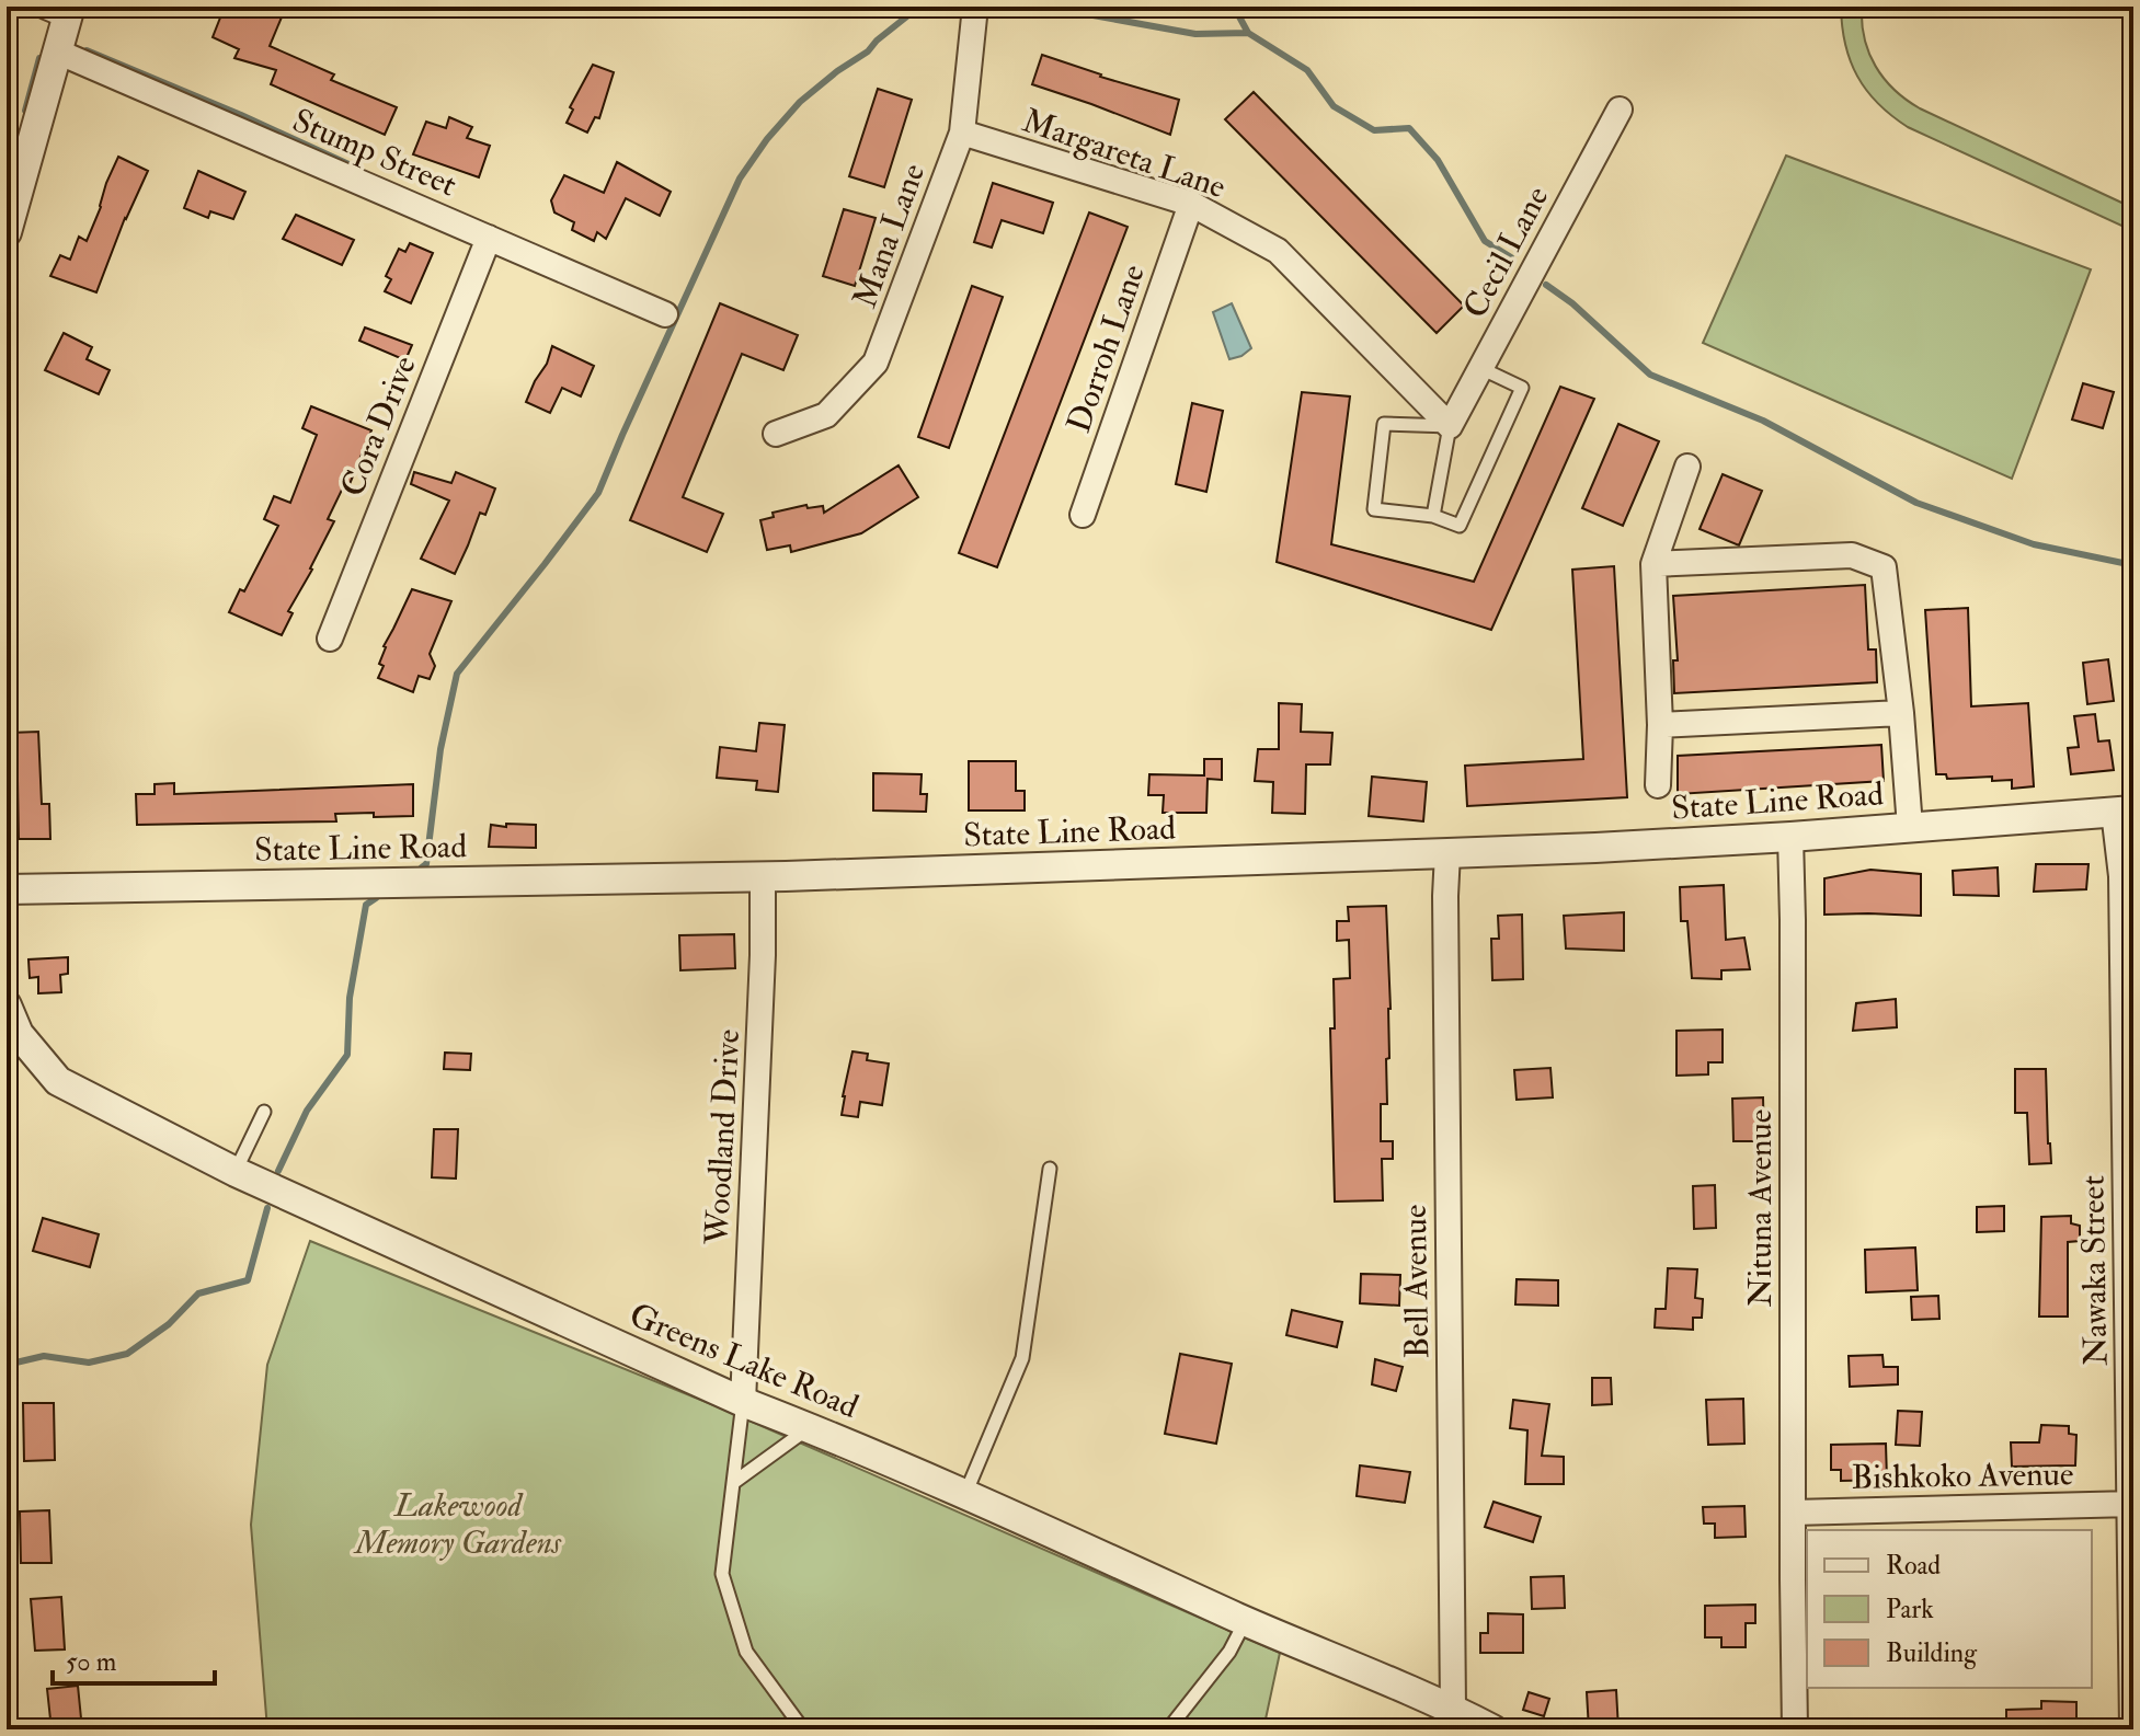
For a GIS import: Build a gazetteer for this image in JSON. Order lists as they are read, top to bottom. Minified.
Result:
{"streets":{"street":["Stump Street","Margareta Lane","Mana Lane","Cecil Lane","Dorroh Lane","Cora Drive","State Line Road","Woodland Drive","Nituna Avenue","Nawaka Street","Bell Avenue","Greens Lake Road","Bishkoko Avenue"]},"crossings":[["Stump Street","Cora Drive"],["Margareta Lane","Mana Lane"],["Margareta Lane","Cecil Lane"],["Margareta Lane","Dorroh Lane"],["State Line Road","Woodland Drive"],["State Line Road","Nituna Avenue"],["State Line Road","Nawaka Street"],["State Line Road","Bell Avenue"],["Woodland Drive","Greens Lake Road"],["Nituna Avenue","Bishkoko Avenue"],["Nawaka Street","Bishkoko Avenue"],["Bell Avenue","Greens Lake Road"]],"parks":["Lakewood Memory Gardens"],"legend":["Road","Park","Building"],"scale_bar":"50 m"}
